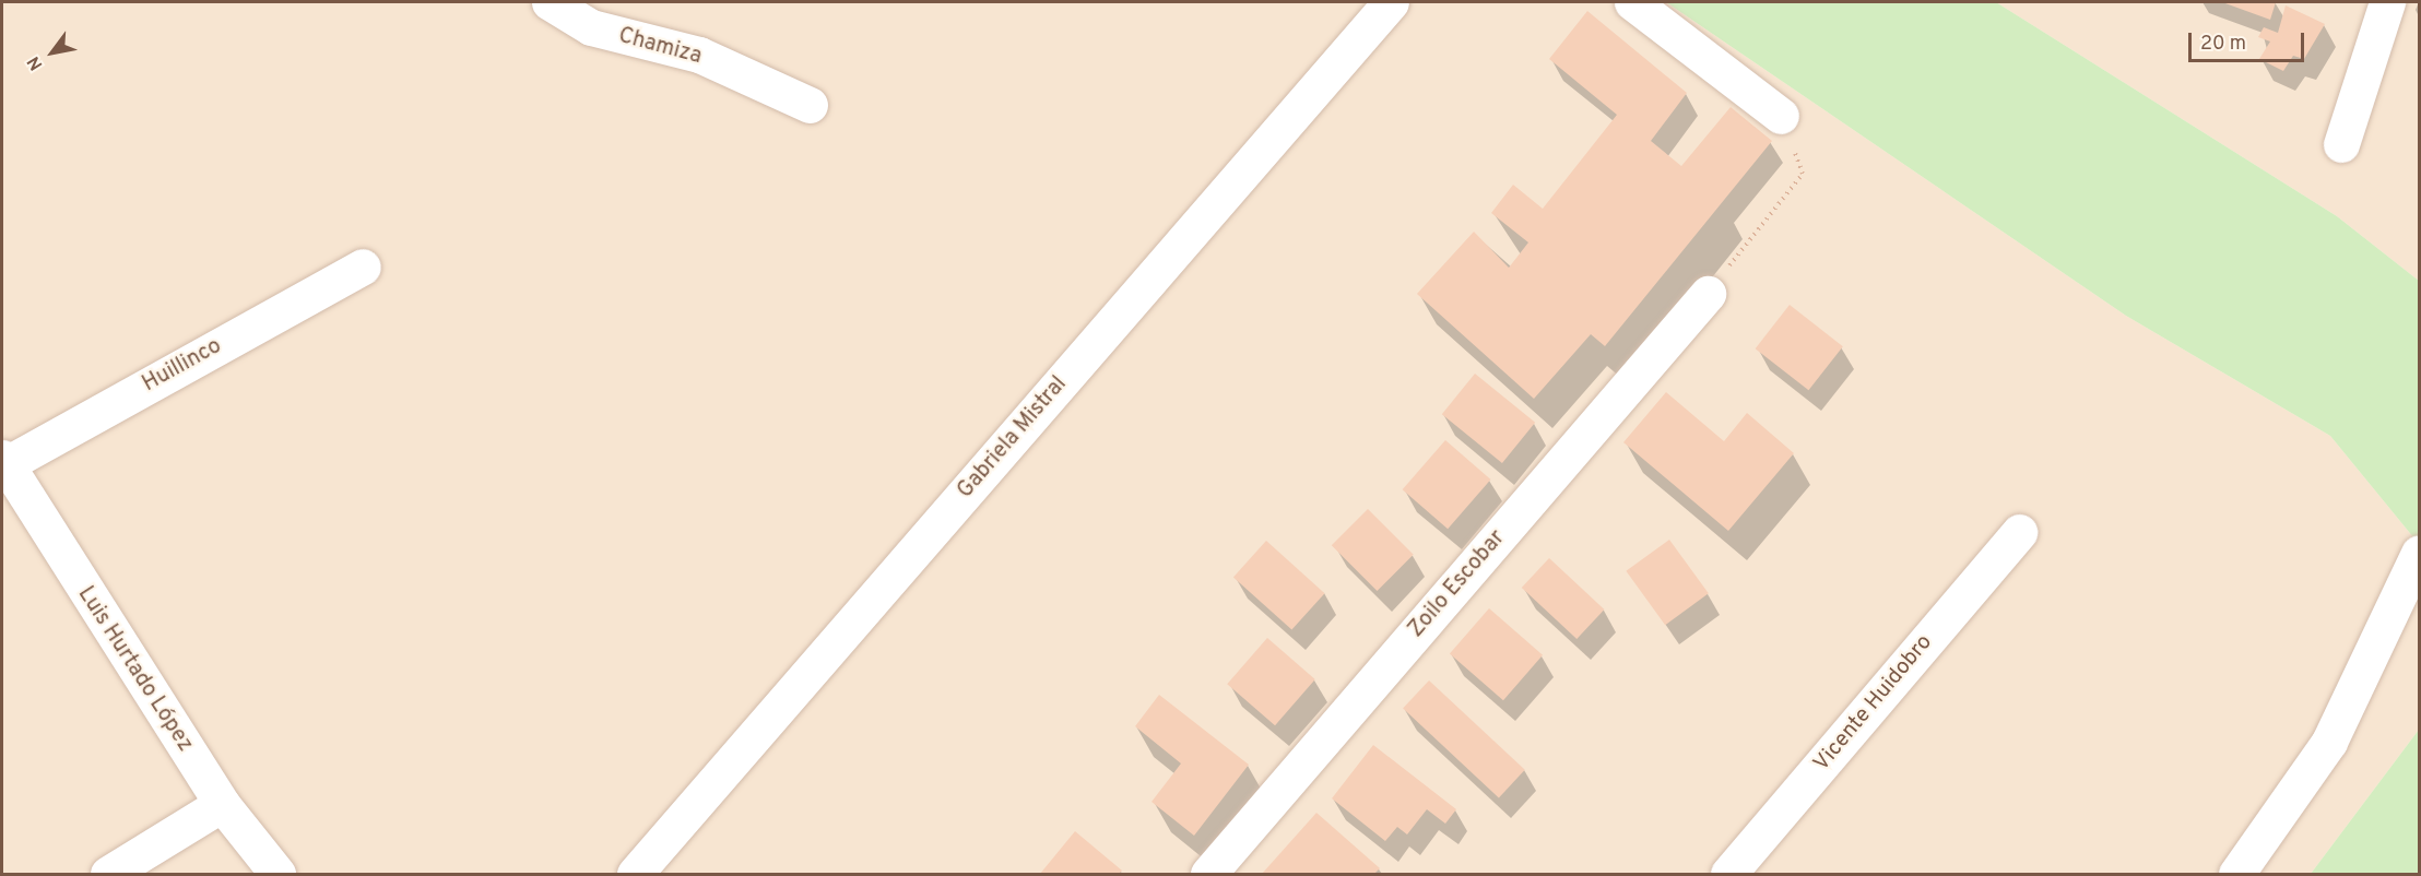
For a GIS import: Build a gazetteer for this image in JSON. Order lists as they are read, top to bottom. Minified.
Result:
{"streets":{"street":["Chamiza","Huillinco","Gabriela Mistral","Zoilo Escobar","Luis Hurtado López","Vicente Huidobro"]},"crossings":[["Huillinco","Luis Hurtado López"]],"scale_bar":"20 m","north":"bottom left"}
